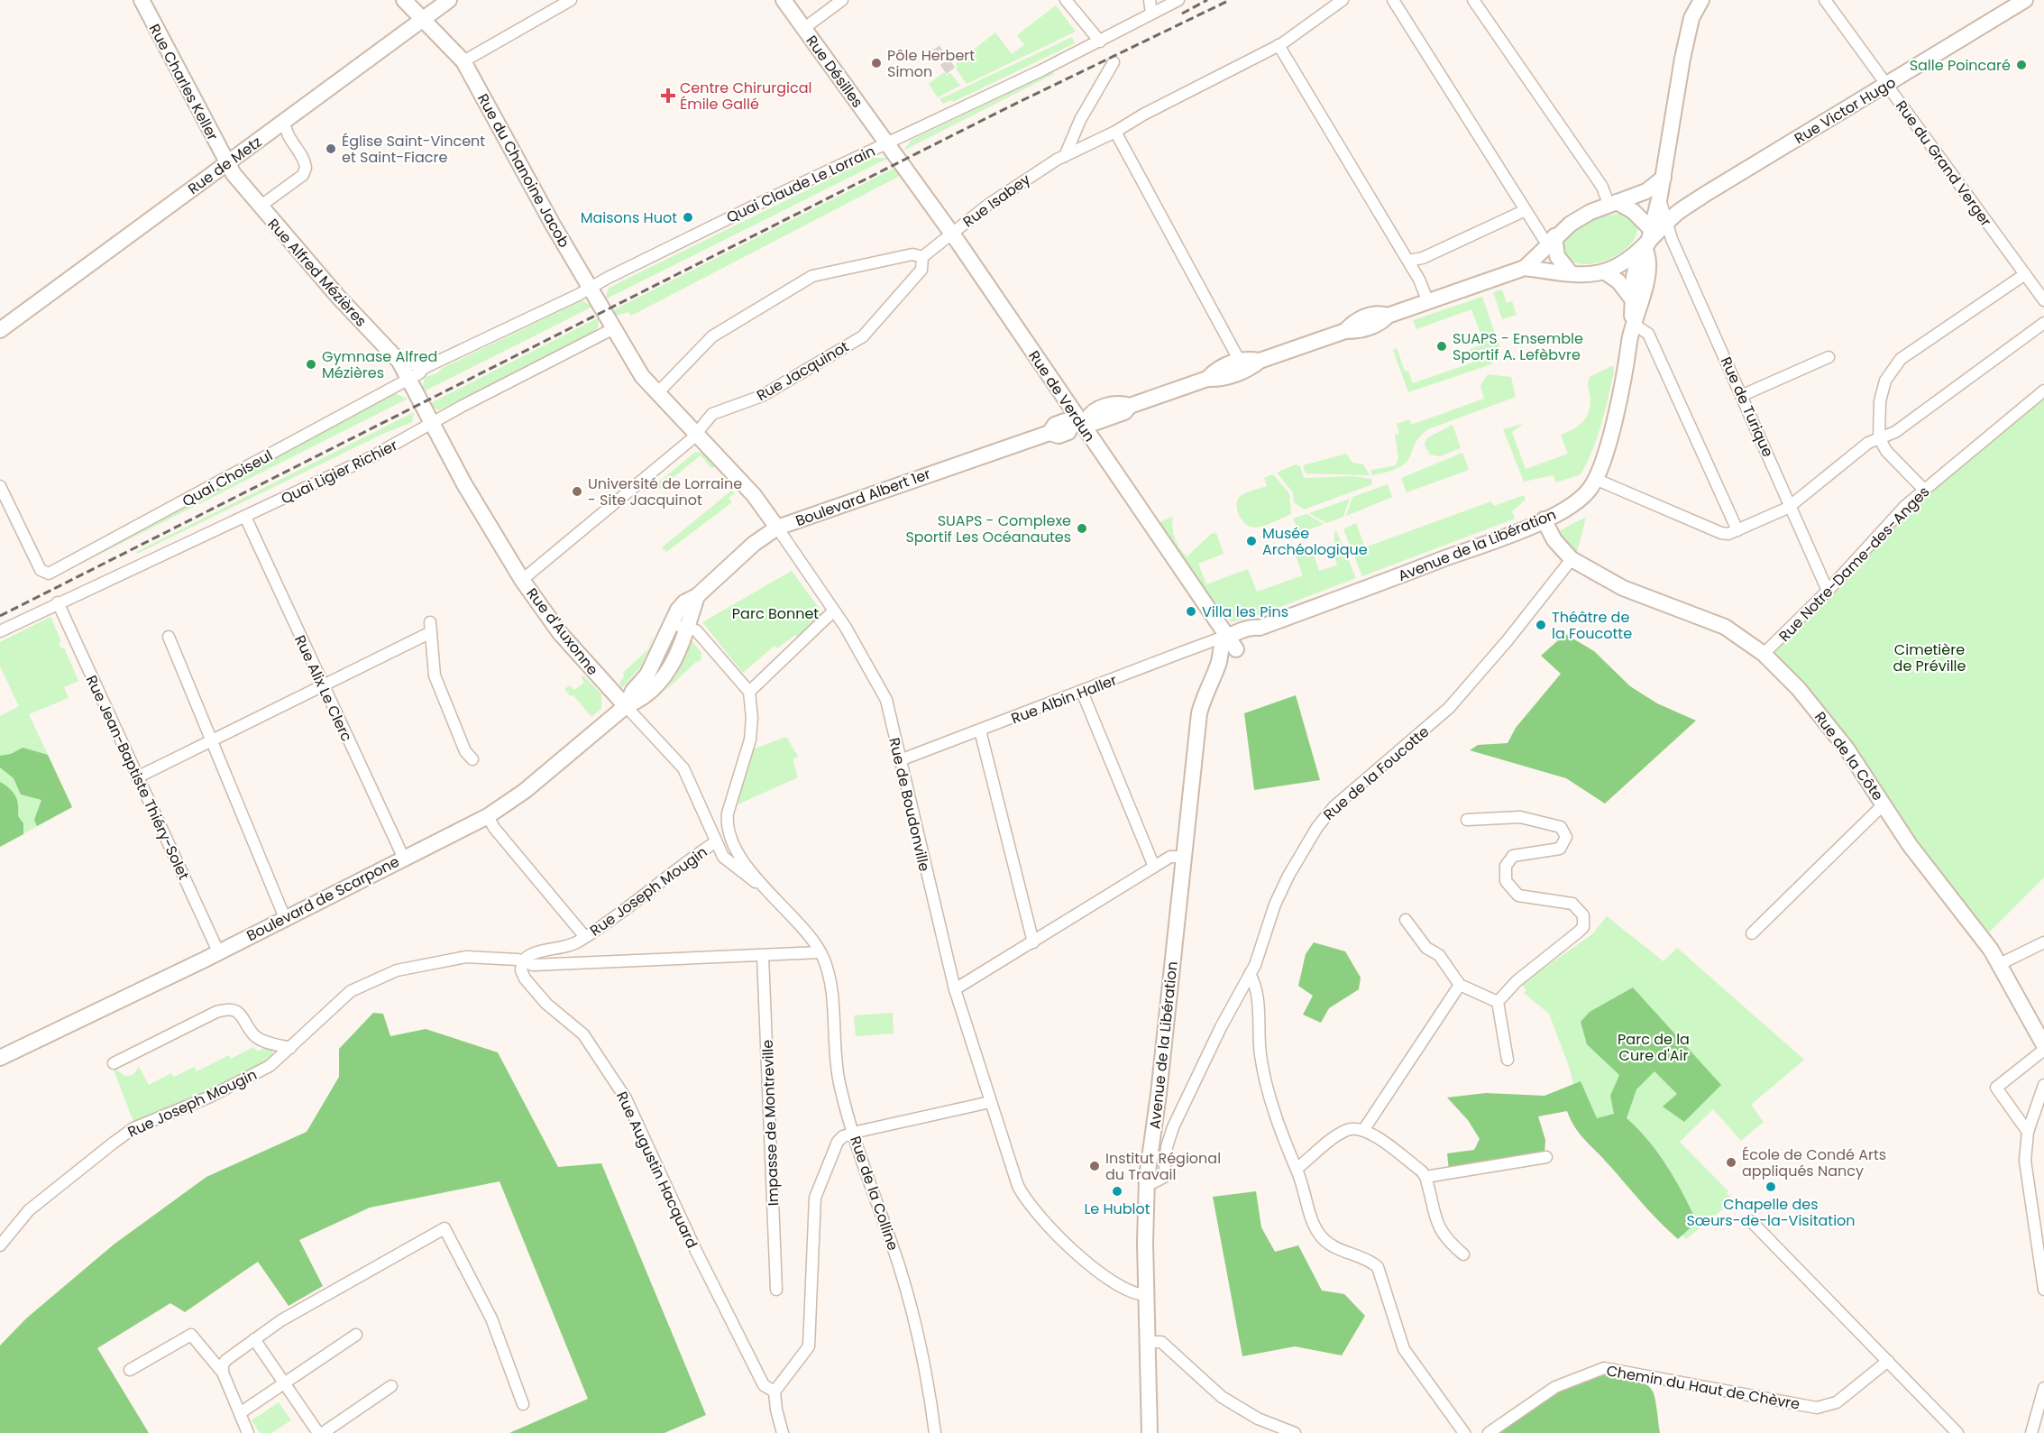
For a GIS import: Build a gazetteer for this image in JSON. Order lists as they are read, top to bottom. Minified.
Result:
{"streets":{"main road":["Rue Désilles","Rue Charles Keller","Rue Victor Hugo","Rue de Metz","Rue du Chanoine Jacob","Rue Alfred Mézières","Rue de Verdun","Boulevard Albert 1er","Avenue de la Libération","Rue d'Auxonne","Rue de la Côte","Rue de Boudonville","Boulevard de Scarpone"],"street":["Rue du Grand Verger","Quai Claude Le Lorrain","Rue Isabey","Rue Jacquinot","Rue de Turique","Quai Ligier Richier","Quai Choiseul","Rue Notre-Dame-des-Anges","Rue Alix Le Clerc","Rue Albin Haller","Rue de la Foucotte","Rue Jean-Baptiste Thiéry-Solet","Rue Joseph Mougin","Impasse de Montreville","Rue Augustin Hacquard","Rue de la Colline","Chemin du Haut de Chèvre"]},"crossings":[["Rue Désilles","Quai Claude Le Lorrain"],["Rue Désilles","Rue de Verdun"],["Rue Charles Keller","Rue de Metz"],["Rue Charles Keller","Rue Alfred Mézières"],["Rue Victor Hugo","Rue du Grand Verger"],["Rue Victor Hugo","Rue de Turique"],["Rue Victor Hugo","Avenue de la Libération"],["Rue de Metz","Rue du Chanoine Jacob"],["Rue de Metz","Rue Alfred Mézières"],["Rue du Chanoine Jacob","Quai Claude Le Lorrain"],["Rue du Chanoine Jacob","Quai Ligier Richier"],["Rue du Chanoine Jacob","Rue de Boudonville"],["Quai Claude Le Lorrain","Rue Alfred Mézières"],["Quai Claude Le Lorrain","Rue de Verdun"],["Quai Claude Le Lorrain","Quai Choiseul"],["Quai Claude Le Lorrain","Rue d'Auxonne"],["Rue Isabey","Rue Jacquinot"],["Rue Isabey","Rue de Verdun"],["Rue Alfred Mézières","Quai Choiseul"],["Rue Alfred Mézières","Rue d'Auxonne"],["Rue Jacquinot","Rue d'Auxonne"],["Rue Jacquinot","Rue de Boudonville"],["Rue de Verdun","Boulevard Albert 1er"],["Rue de Verdun","Avenue de la Libération"],["Rue de Verdun","Rue Albin Haller"],["Rue de Turique","Rue Notre-Dame-des-Anges"],["Quai Ligier Richier","Rue d'Auxonne"],["Quai Ligier Richier","Rue Alix Le Clerc"],["Quai Ligier Richier","Rue Jean-Baptiste Thiéry-Solet"],["Quai Ligier Richier","Rue de Boudonville"],["Quai Choiseul","Rue d'Auxonne"],["Boulevard Albert 1er","Rue d'Auxonne"],["Boulevard Albert 1er","Rue de Boudonville"],["Boulevard Albert 1er","Boulevard de Scarpone"],["Avenue de la Libération","Rue Albin Haller"],["Avenue de la Libération","Rue de la Côte"],["Avenue de la Libération","Rue de la Foucotte"],["Avenue de la Libération","Rue de Boudonville"],["Rue Notre-Dame-des-Anges","Rue de la Côte"],["Rue d'Auxonne","Rue Joseph Mougin"],["Rue d'Auxonne","Boulevard de Scarpone"],["Rue Alix Le Clerc","Boulevard de Scarpone"],["Rue Albin Haller","Rue de Boudonville"],["Rue de la Côte","Rue de la Foucotte"],["Rue Jean-Baptiste Thiéry-Solet","Boulevard de Scarpone"],["Rue Joseph Mougin","Rue Augustin Hacquard"]],"parks":["Parc Bonnet","Cimetière de Préville","Parc de la Cure d'Air"],"places":{"other":["Pôle Herbert Simon","Salle Poincaré","Église Saint-Vincent et Saint-Fiacre","Maisons Huot","SUAPS - Ensemble Sportif A. Lefèbvre","Gymnase Alfred Mézières","Université de Lorraine - Site Jacquinot","SUAPS - Complexe Sportif Les Océanautes","Musée Archéologique","Villa les Pins","Théâtre de la Foucotte","École de Condé Arts appliqués Nancy","Institut Régional du Travail","Chapelle des Sœurs-de-la-Visitation","Le Hublot"],"health":["Centre Chirurgical Émile Gallé"]}}
